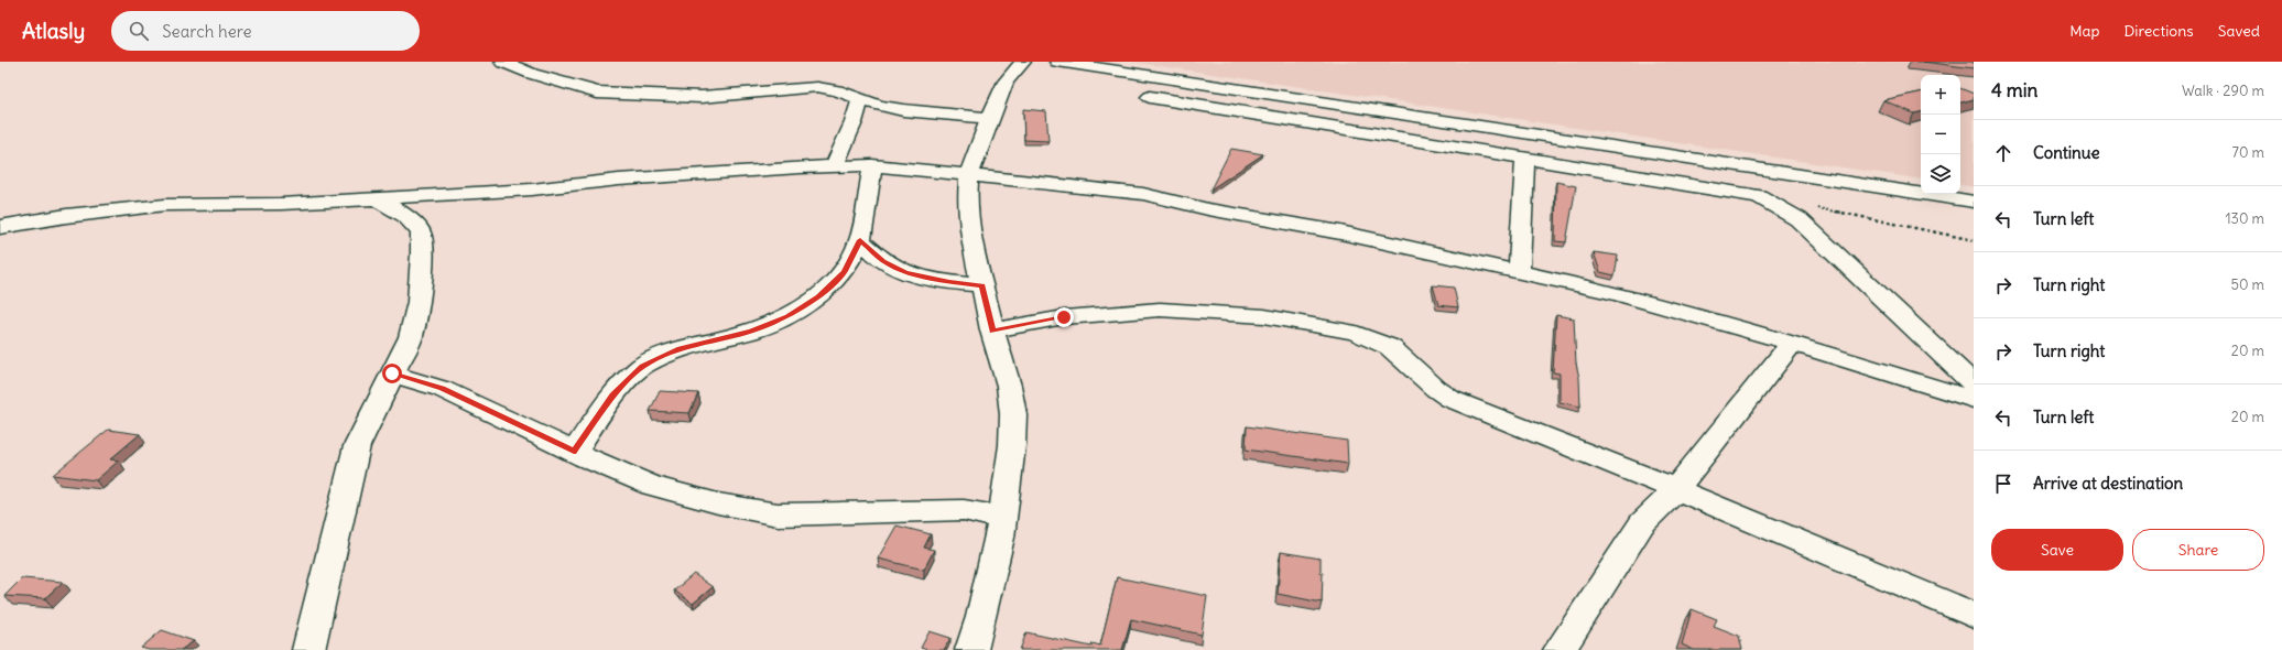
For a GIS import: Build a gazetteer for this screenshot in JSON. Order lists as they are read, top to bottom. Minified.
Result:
{"page":{"header":"Atlasly","search":"Search here","nav":["Map","Directions","Saved"],"heading":["4 min","Walk · 290 m"],"map_buttons":["+","−"],"list":[["Continue","70 m"],["Turn left","130 m"],["Turn right","50 m"],["Turn right","20 m"],["Turn left","20 m"],"Arrive at destination"],"buttons":["Save","Share"]}}
